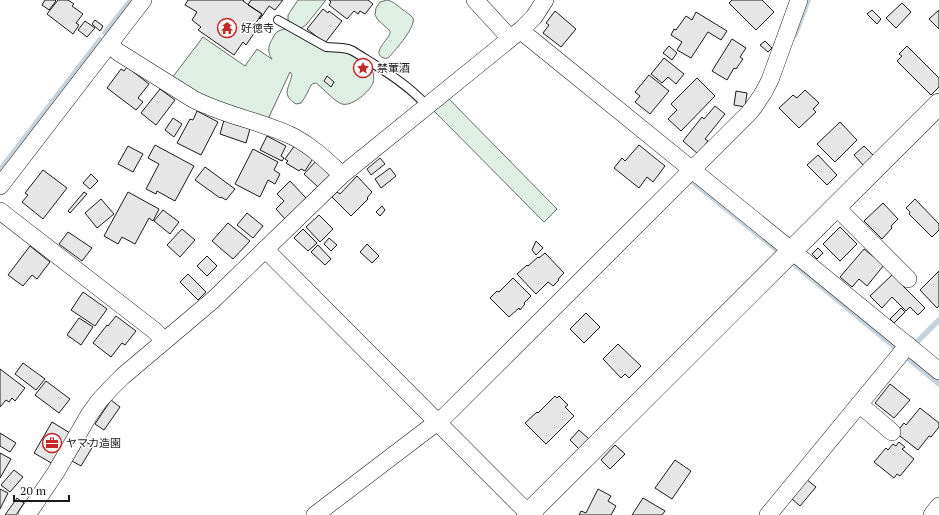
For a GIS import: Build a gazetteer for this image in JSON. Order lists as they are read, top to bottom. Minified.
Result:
{"places":{"temple":["好徳寺"],"place":["禁葷酒"],"office":["ヤマカ造園"]},"scale_bar":"20 m"}
